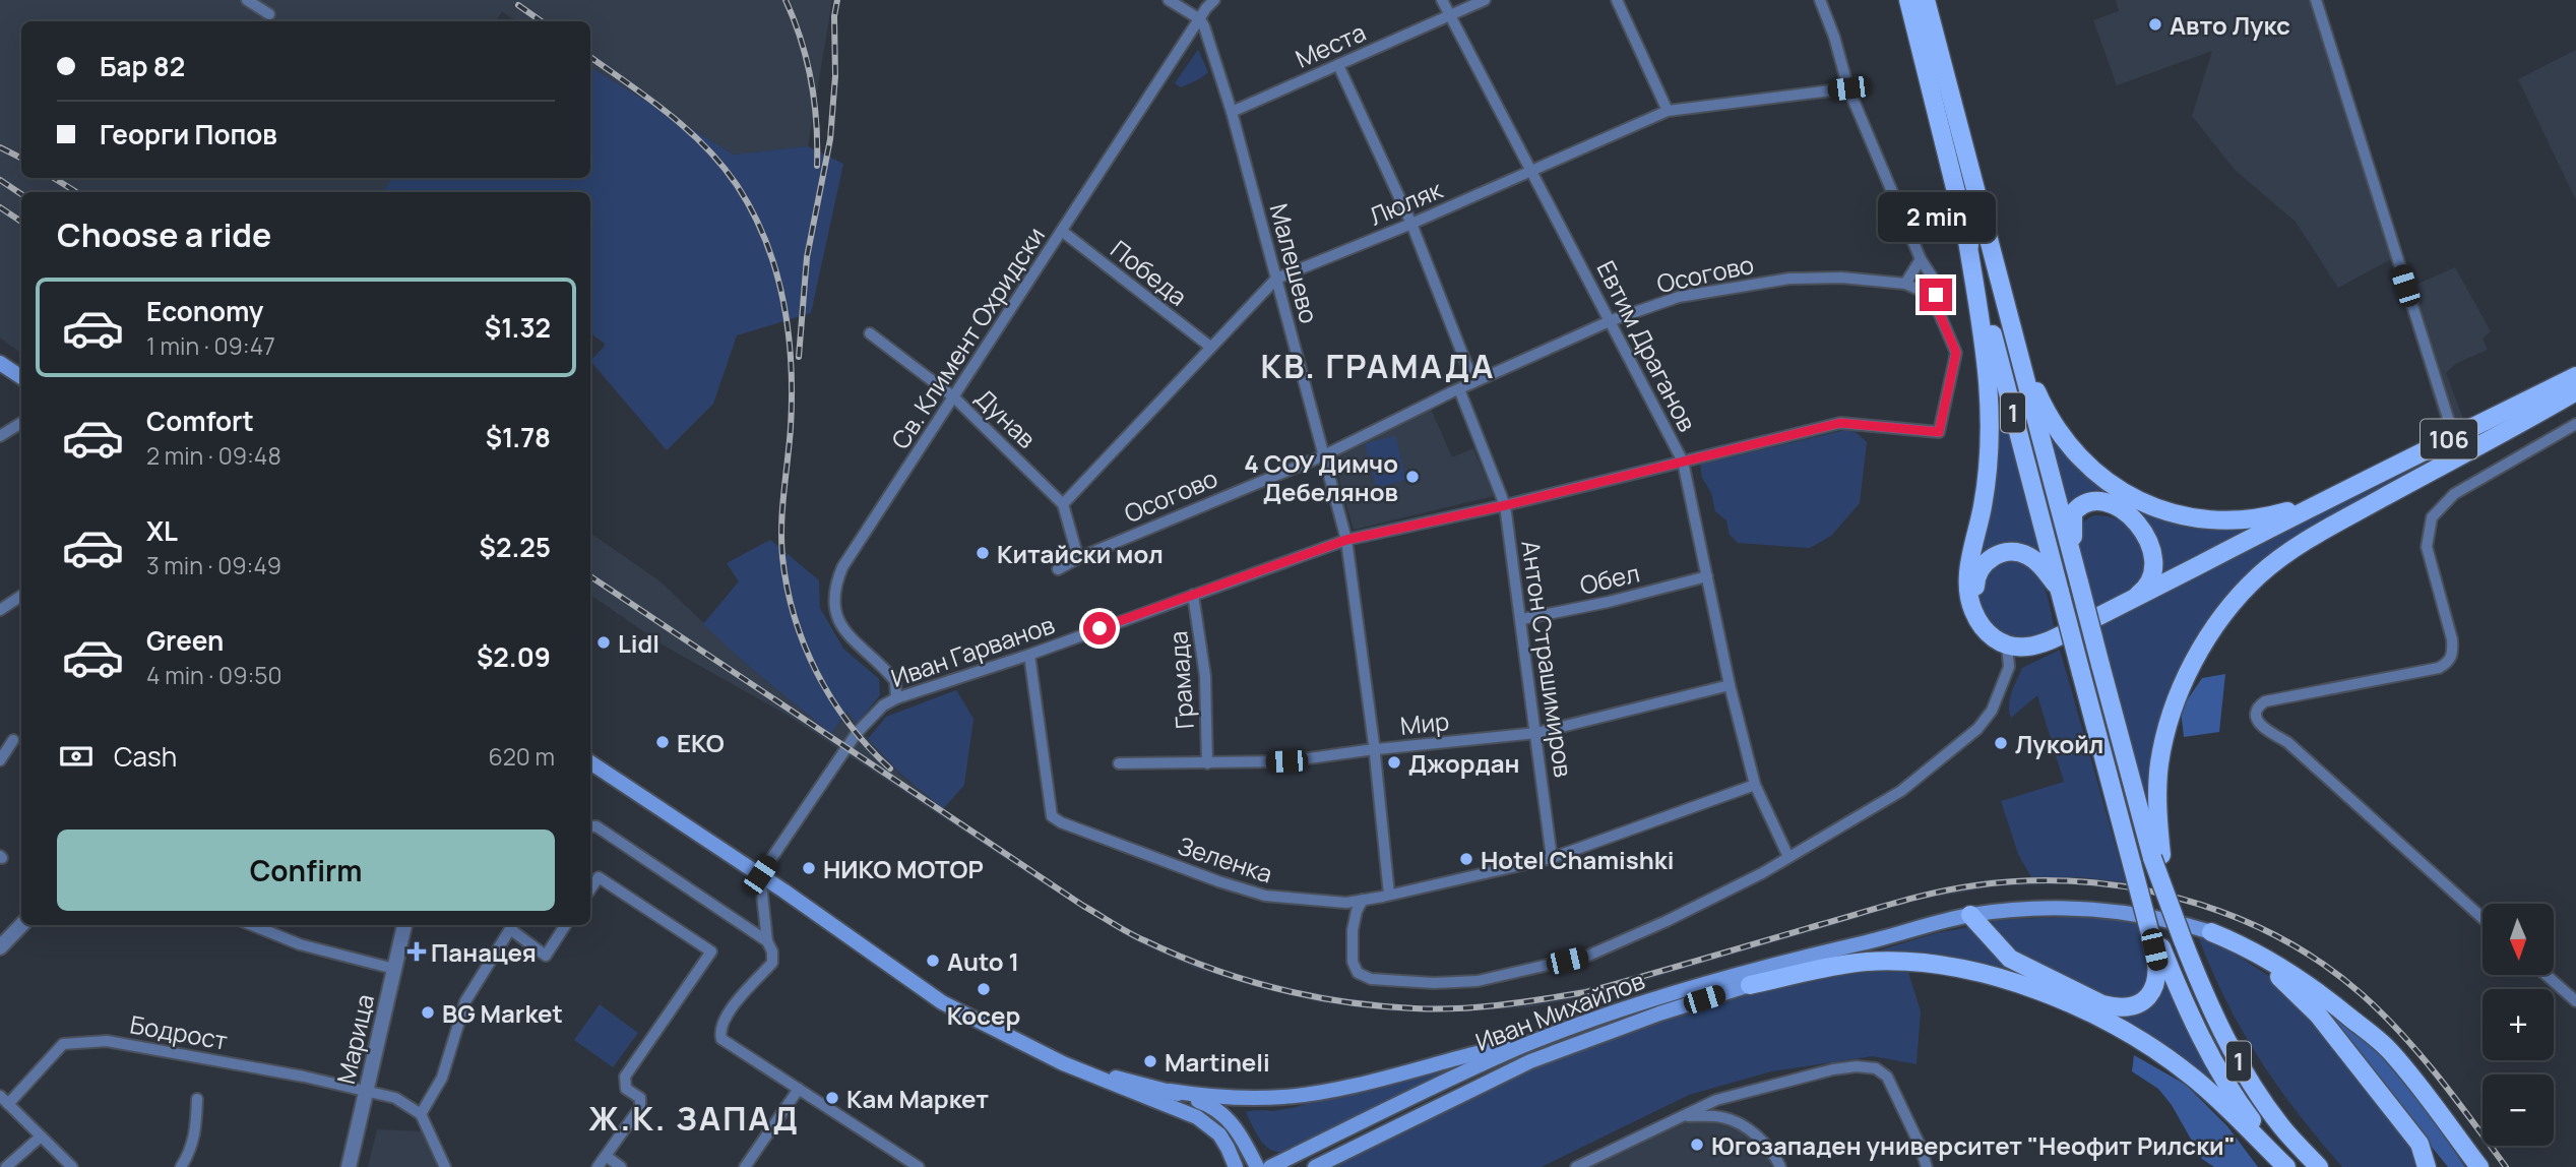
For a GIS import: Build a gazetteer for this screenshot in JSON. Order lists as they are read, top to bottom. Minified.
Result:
{"streets":{"main road":["1","106","Иван Михайлов"],"street":["Места","Люляк","Малешево","Победа","Осогово","Св. Климент Охридски","Евтим Драганов","Дунав","Обел","Иван Гарванов","Антон Страшимиров","Грамада","Мир","Зеленка","Бодрост","Марица"]},"crossings":[["Места","Малешево"],["Места","Евтим Драганов"],["Люляк","Малешево"],["Люляк","Победа"],["Люляк","Евтим Драганов"],["Люляк","Дунав"],["Малешево","Осогово"],["Малешево","Св. Климент Охридски"],["Малешево","Иван Гарванов"],["Малешево","Мир"],["Малешево","Зеленка"],["Победа","Св. Климент Охридски"],["Осогово","Евтим Драганов"],["Осогово","Дунав"],["Осогово","Антон Страшимиров"],["Св. Климент Охридски","Дунав"],["Св. Климент Охридски","Иван Гарванов"],["Евтим Драганов","Обел"],["Евтим Драганов","Иван Гарванов"],["Евтим Драганов","Мир"],["Евтим Драганов","Зеленка"],["Обел","Антон Страшимиров"],["Иван Гарванов","Антон Страшимиров"],["Иван Гарванов","Грамада"],["Иван Гарванов","Зеленка"],["Антон Страшимиров","Мир"],["Антон Страшимиров","Зеленка"],["Грамада","Мир"],["Бодрост","Марица"]],"districts":["КВ. ГРАМАДА","Ж.К. ЗАПАД"],"places":{"other":["Авто Лукс","4 СОУ Димчо Дебелянов","Китайски мол","Lidl","EKO","Лукойл","Джордан","Hotel Chamishki","НИКО МОТОР","Auto 1","Косер","BG Market","Martineli","Кам Маркет","Югозападен университет \"Неофит Рилски\""],"health":["Панацея"]},"north":"bottom","page":{"banner":["Бар 82","Георги Попов"],"bubble":"2 min","heading":"Choose a ride","list":[{"name":"Economy","note":"1 min · 09:47","value":"$1.32"},{"name":"Comfort","note":"2 min · 09:48","value":"$1.78"},{"name":"XL","note":"3 min · 09:49","value":"$2.25"},{"name":"Green","note":"4 min · 09:50","value":"$2.09"}],"pay":["Cash","620 m"],"buttons":"Confirm","map_buttons":["+","−"]}}
